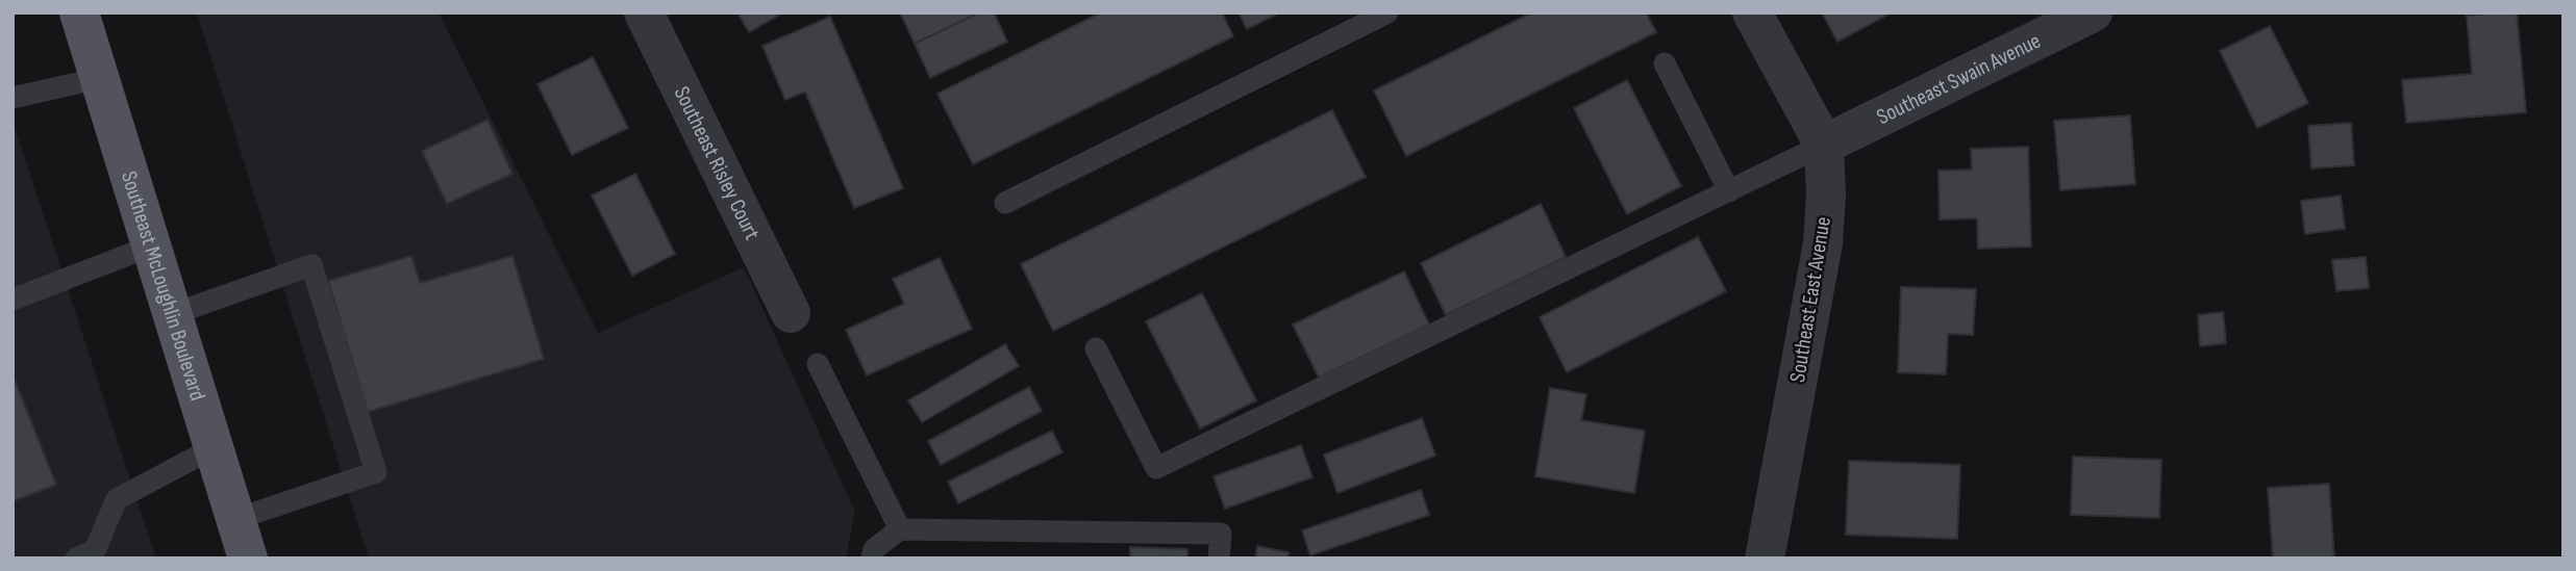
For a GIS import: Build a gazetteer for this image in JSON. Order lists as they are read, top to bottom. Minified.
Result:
{"streets":{"main road":["Southeast McLoughlin Boulevard"],"street":["Southeast Swain Avenue","Southeast Risley Court","Southeast East Avenue"]},"crossings":[["Southeast Swain Avenue","Southeast East Avenue"]]}
